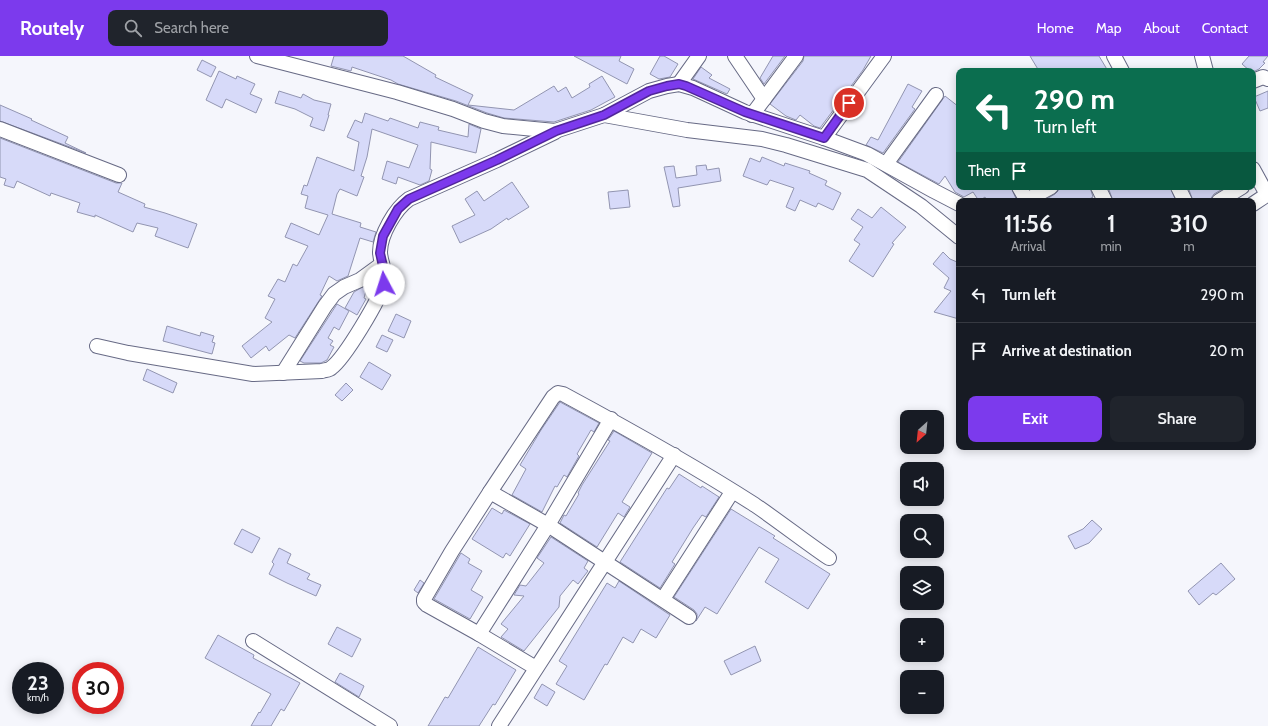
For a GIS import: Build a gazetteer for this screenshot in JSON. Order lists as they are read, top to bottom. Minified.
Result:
{"north":"bottom left","page":{"header":"Routely","search":"Search here","nav":["Home","Map","About","Contact"],"turn":["290 m","Turn left"],"then":"Then","eta":["11:56","Arrival","1","min","310","m"],"list":[{"name":"Turn left","value":"290 m"},{"name":"Arrive at destination","value":"20 m"}],"buttons":["Exit","Share"],"map_buttons":["+","−"],"speed":"23 km/h","limit":"30"}}
